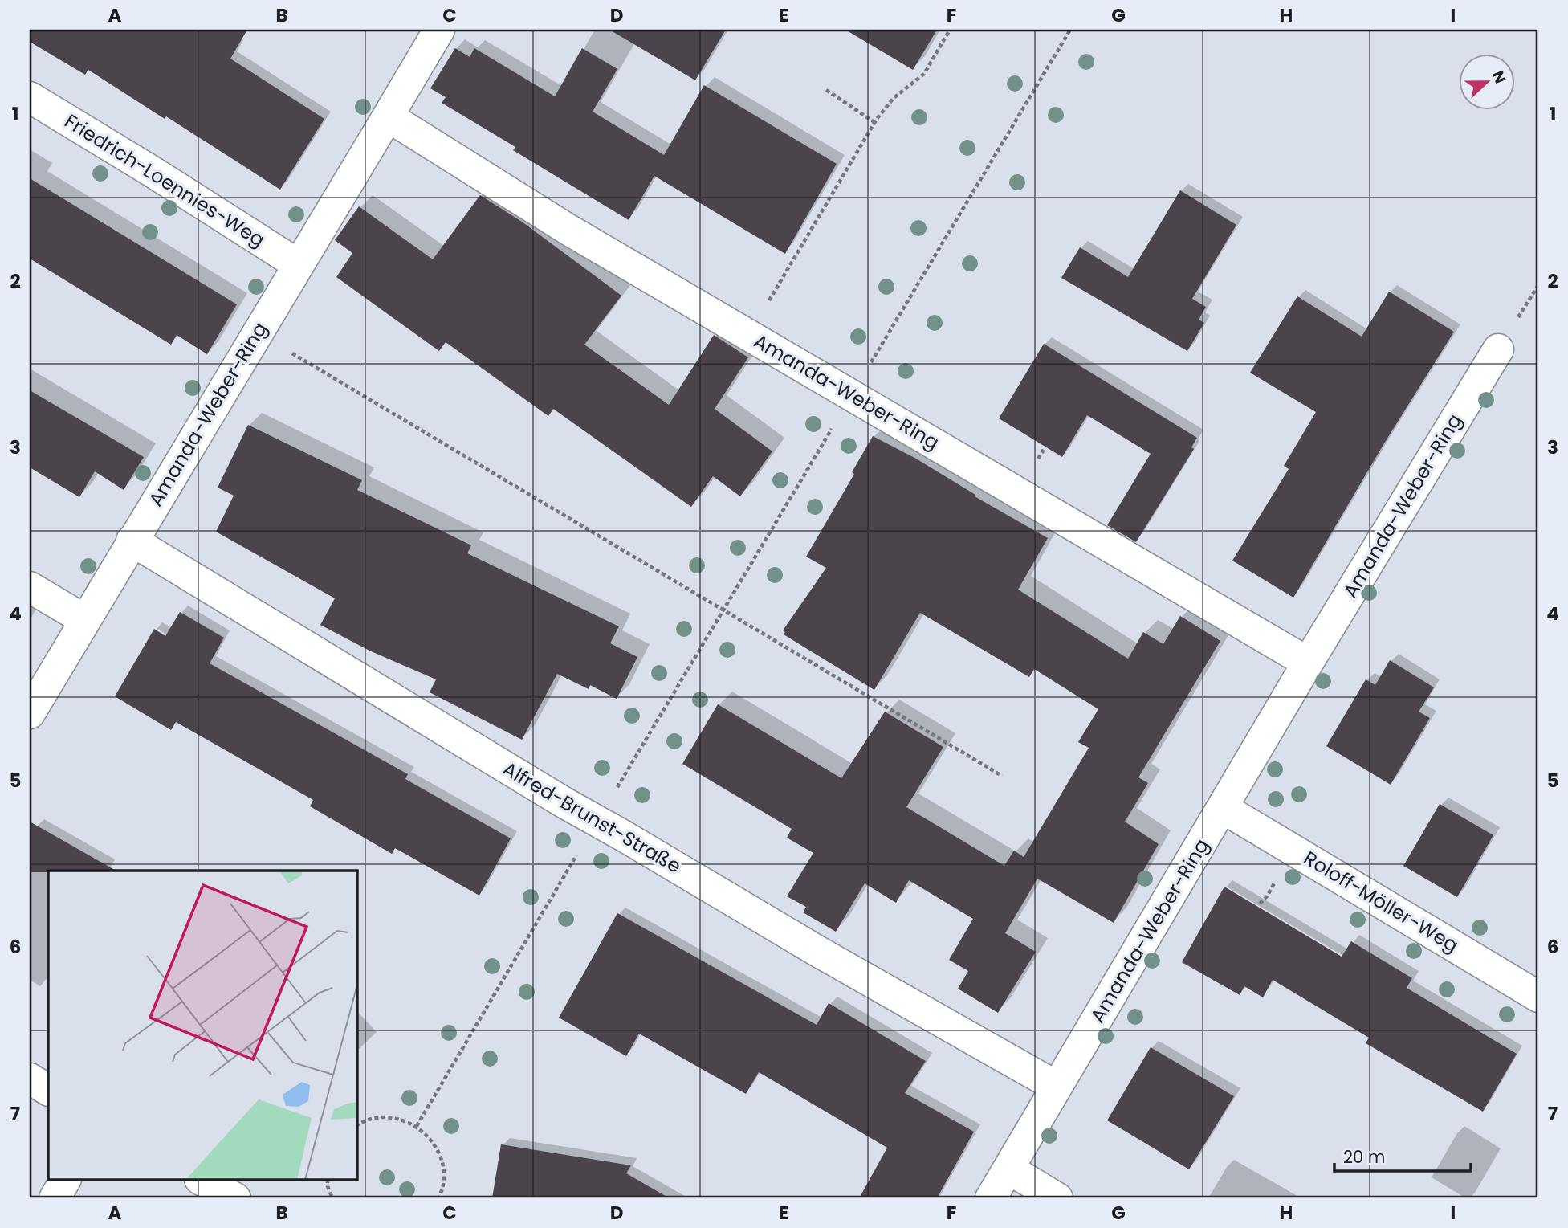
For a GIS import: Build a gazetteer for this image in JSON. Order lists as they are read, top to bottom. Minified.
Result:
{"streets":{"street":["Friedrich-Loennies-Weg","Amanda-Weber-Ring","Alfred-Brunst-Straße","Roloff-Möller-Weg"]},"crossings":[["Friedrich-Loennies-Weg","Amanda-Weber-Ring"],["Amanda-Weber-Ring","Alfred-Brunst-Straße"],["Amanda-Weber-Ring","Roloff-Möller-Weg"]],"scale_bar":"20 m","north":"right","grid":{"columns":["A","B","C","D","E","F","G","H","I"],"rows":["1","2","3","4","5","6","7"]}}
